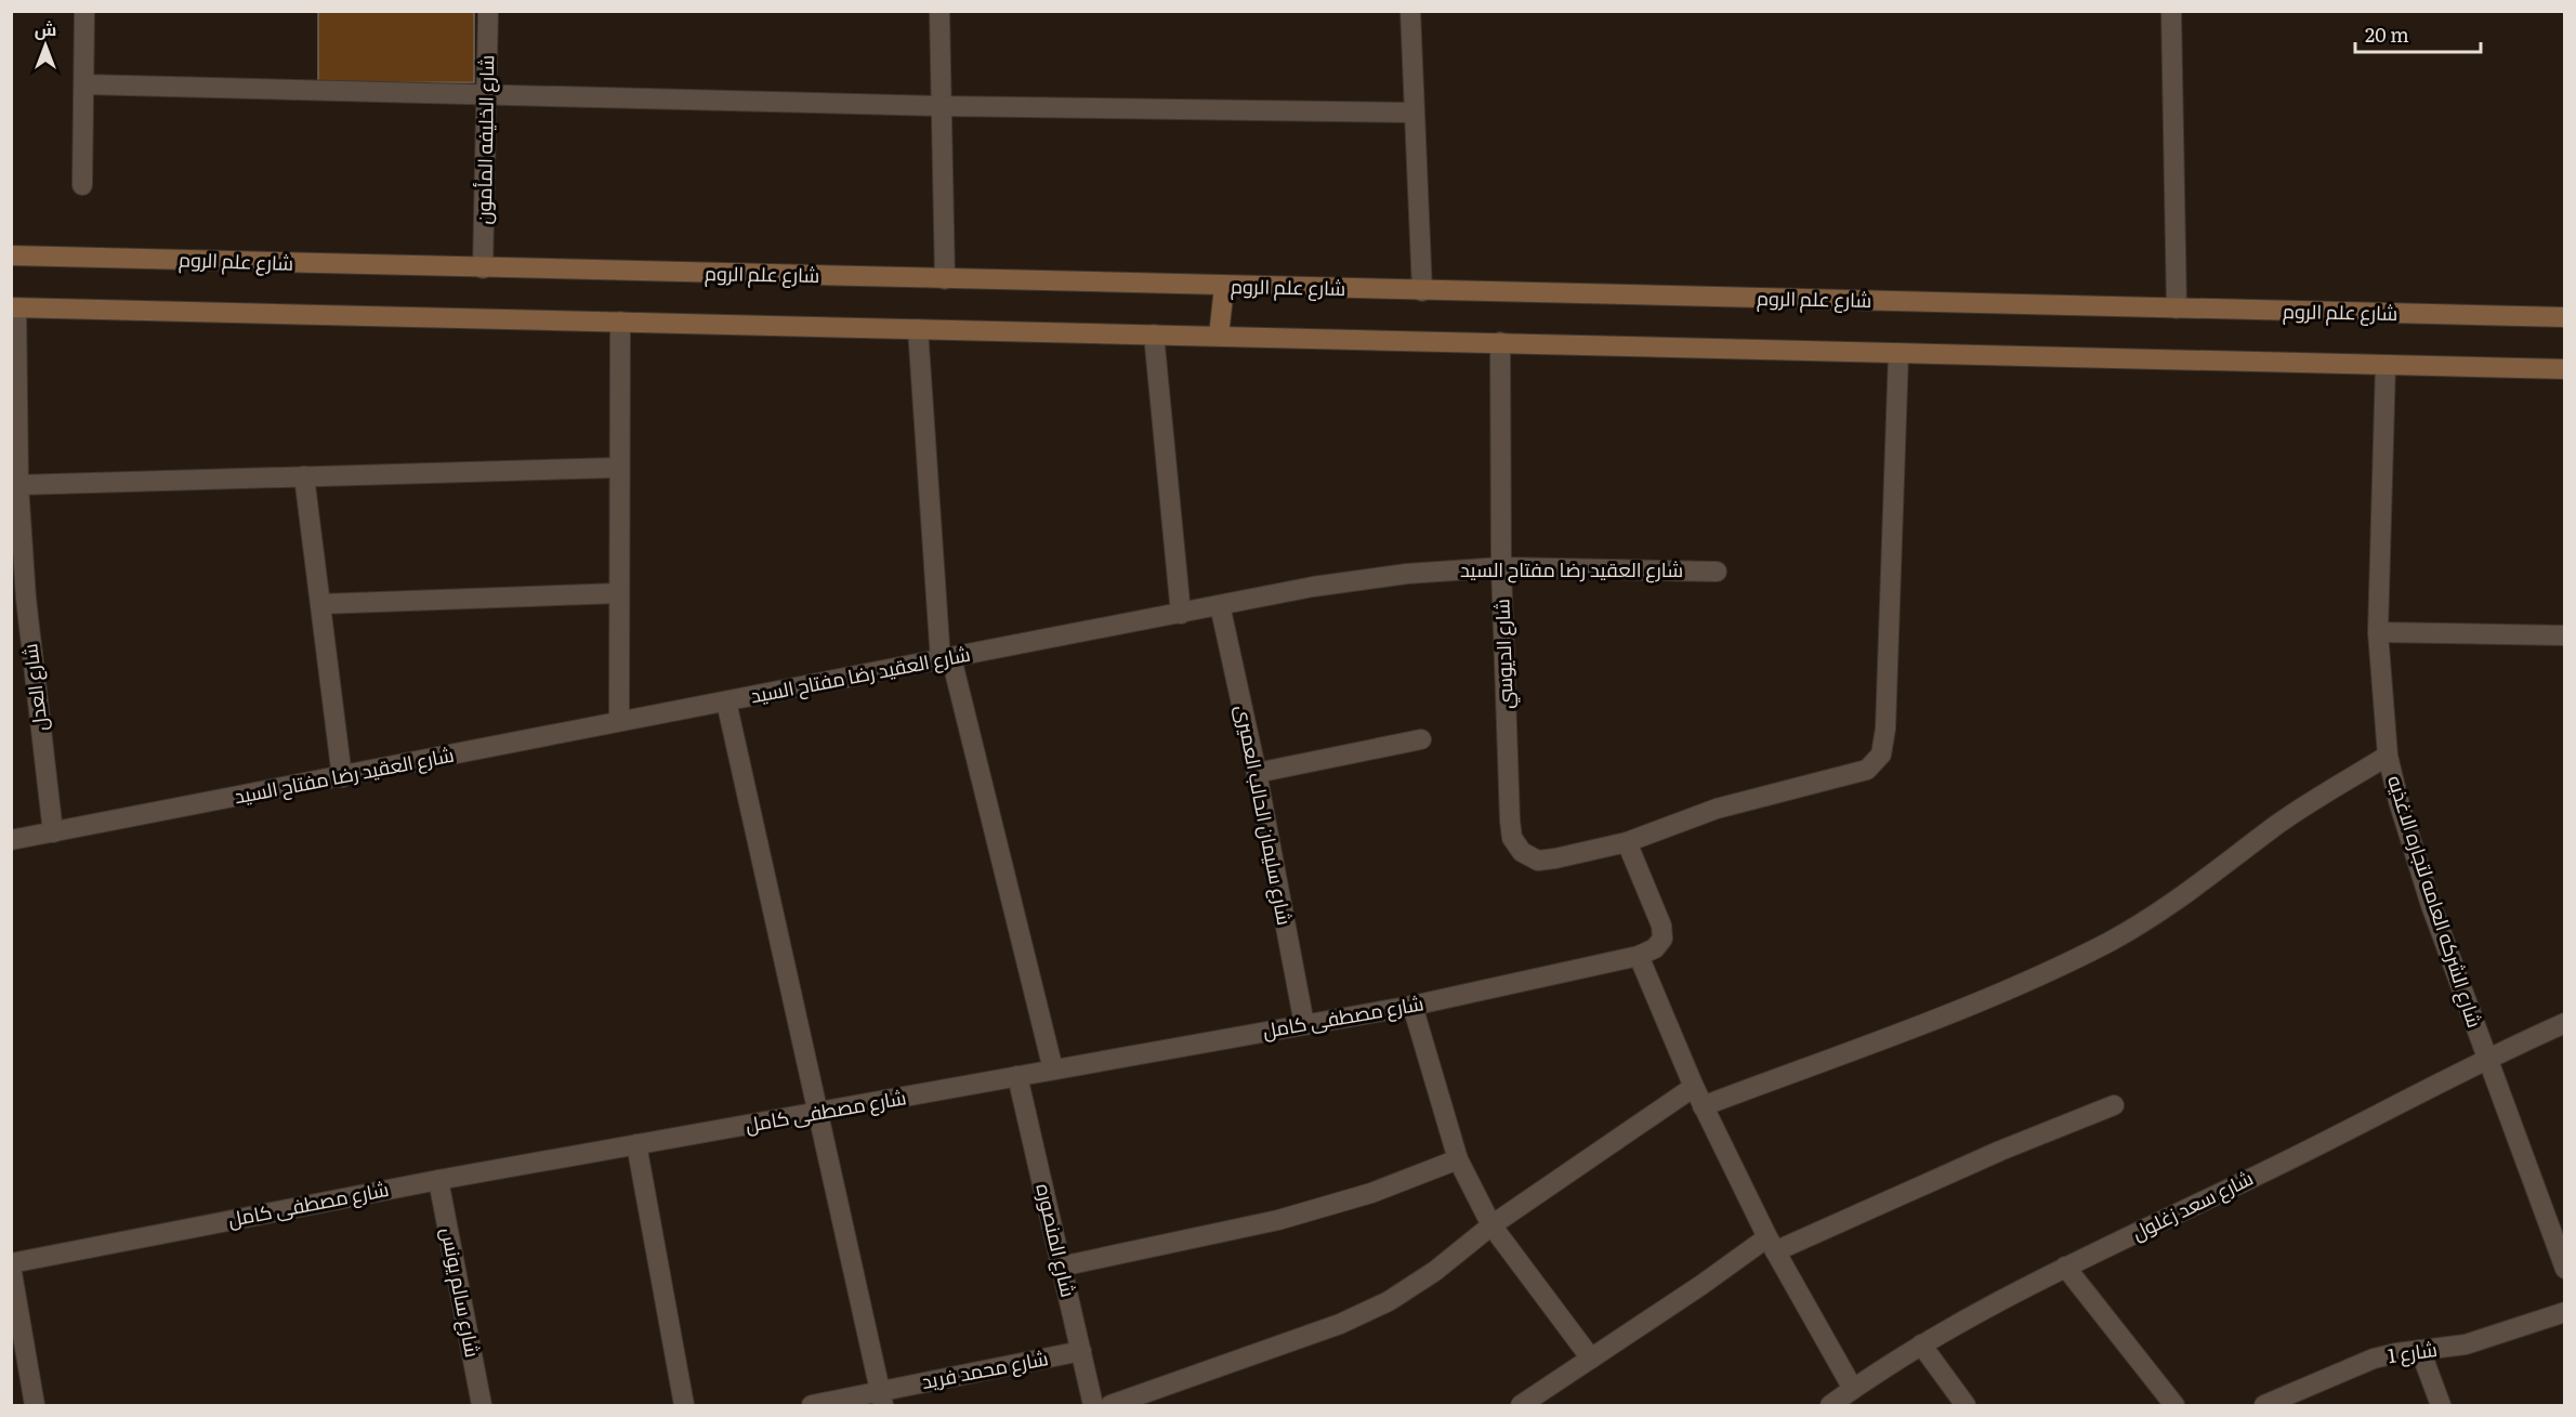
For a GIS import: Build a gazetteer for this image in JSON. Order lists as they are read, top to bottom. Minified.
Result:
{"streets":{"street":["شارع الخليفه المأمون","شارع علم الروم","شارع العقيد رضا مفتاح السيد","شارع الديوسي","شارع العدل","شارع سليمان الحالب العميرى","شارع الشركه العامه لتجاره الاغذيه","شارع مصطفى كامل","شارع سعد زغلول","شارع المنصوره","شارع سالم يونس","شارع 1","شارع محمد فريد"]},"crossings":[["شارع الخليفه المأمون","شارع علم الروم"],["شارع العقيد رضا مفتاح السيد","شارع الديوسي"],["شارع العقيد رضا مفتاح السيد","شارع العدل"],["شارع العقيد رضا مفتاح السيد","شارع سليمان الحالب العميرى"],["شارع سليمان الحالب العميرى","شارع مصطفى كامل"],["شارع الشركه العامه لتجاره الاغذيه","شارع سعد زغلول"],["شارع مصطفى كامل","شارع المنصوره"],["شارع مصطفى كامل","شارع سالم يونس"],["شارع المنصوره","شارع محمد فريد"]],"scale_bar":"20 m","north":"top"}
